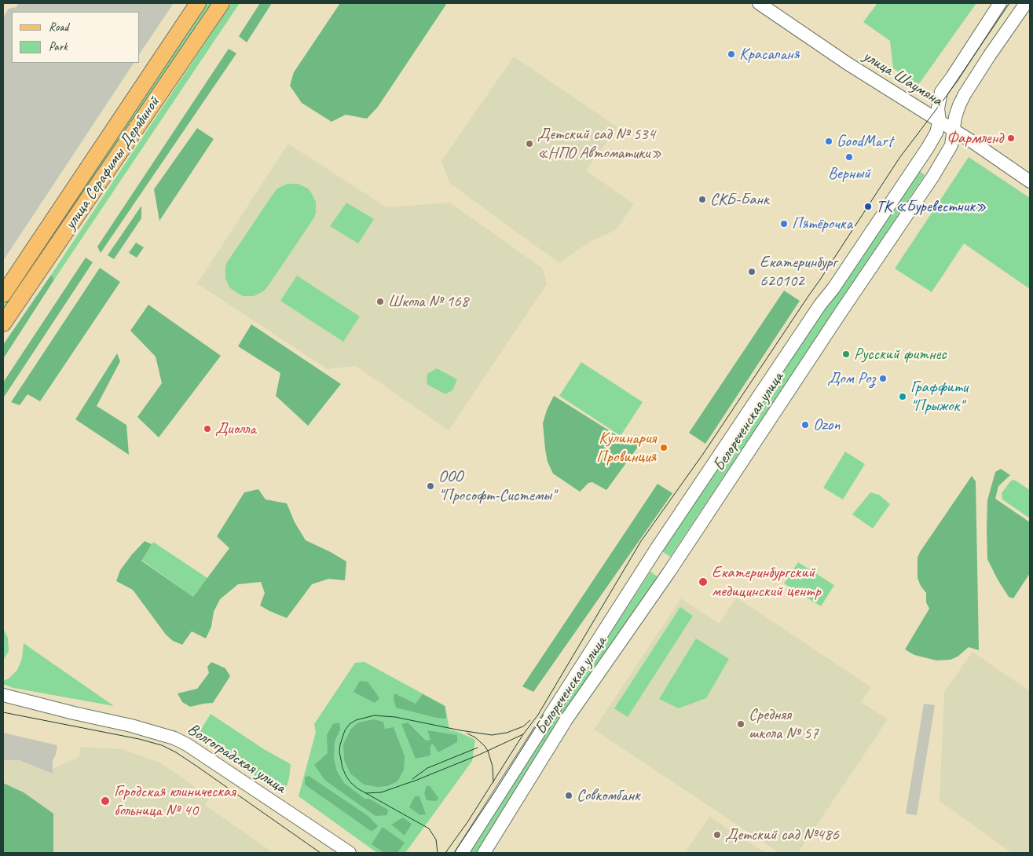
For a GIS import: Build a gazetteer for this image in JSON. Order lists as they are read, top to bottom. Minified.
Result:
{"streets":{"main road":["улица Серафимы Дерябиной"],"street":["улица Шаумяна","Белореченская улица","Волгоградская улица"]},"crossings":[["улица Шаумяна","Белореченская улица"]],"places":["Красапаня","Фармленд","GoodMart","Детский сад № 534 «НПО Автоматики»","Верный","СКБ-Банк","ТК «Буревестник»","Пятёрочка","Екатеринбург 620102","Школа № 168","Русский фитнес","Дом Роз","Граффити \"Прыжок\"","Ozon","Диолла","Кулинария Провинция","ООО \"Прософт-Системы\"","Екатеринбургский медицинский центр","Средняя школа № 57","Совкомбанк","Городская клиническая больница № 40","Детский сад №486"],"legend":["Road","Park"]}
